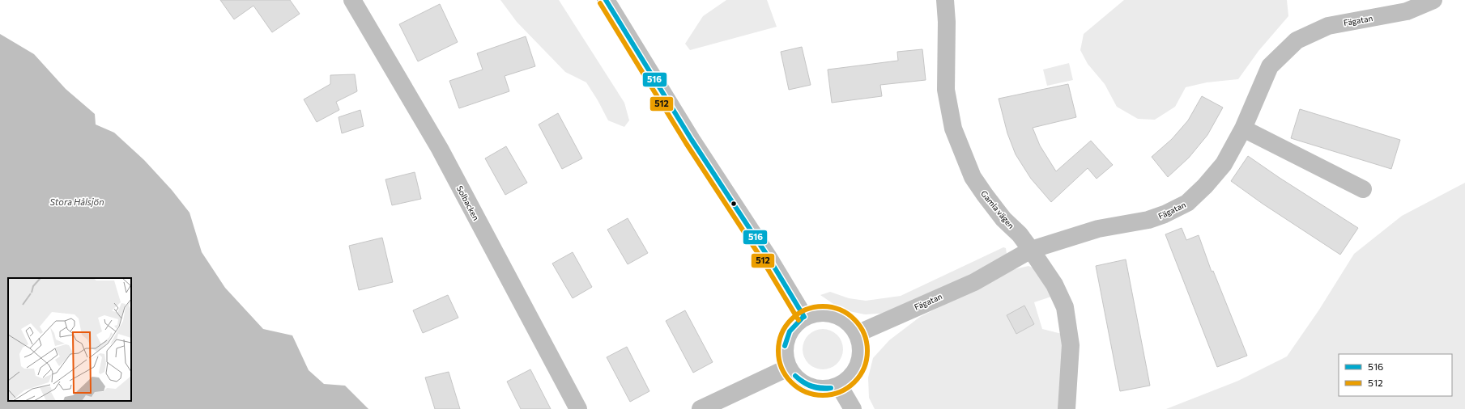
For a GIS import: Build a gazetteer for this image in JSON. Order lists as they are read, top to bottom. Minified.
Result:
{"streets":{"street":["Fägatan","Solbacken","Gamla vägen"]},"crossings":[["Fägatan","Gamla vägen"]],"water":["Stora Hålsjön"],"lines":["transit line 516","transit line 512"],"legend":["516","512"]}
